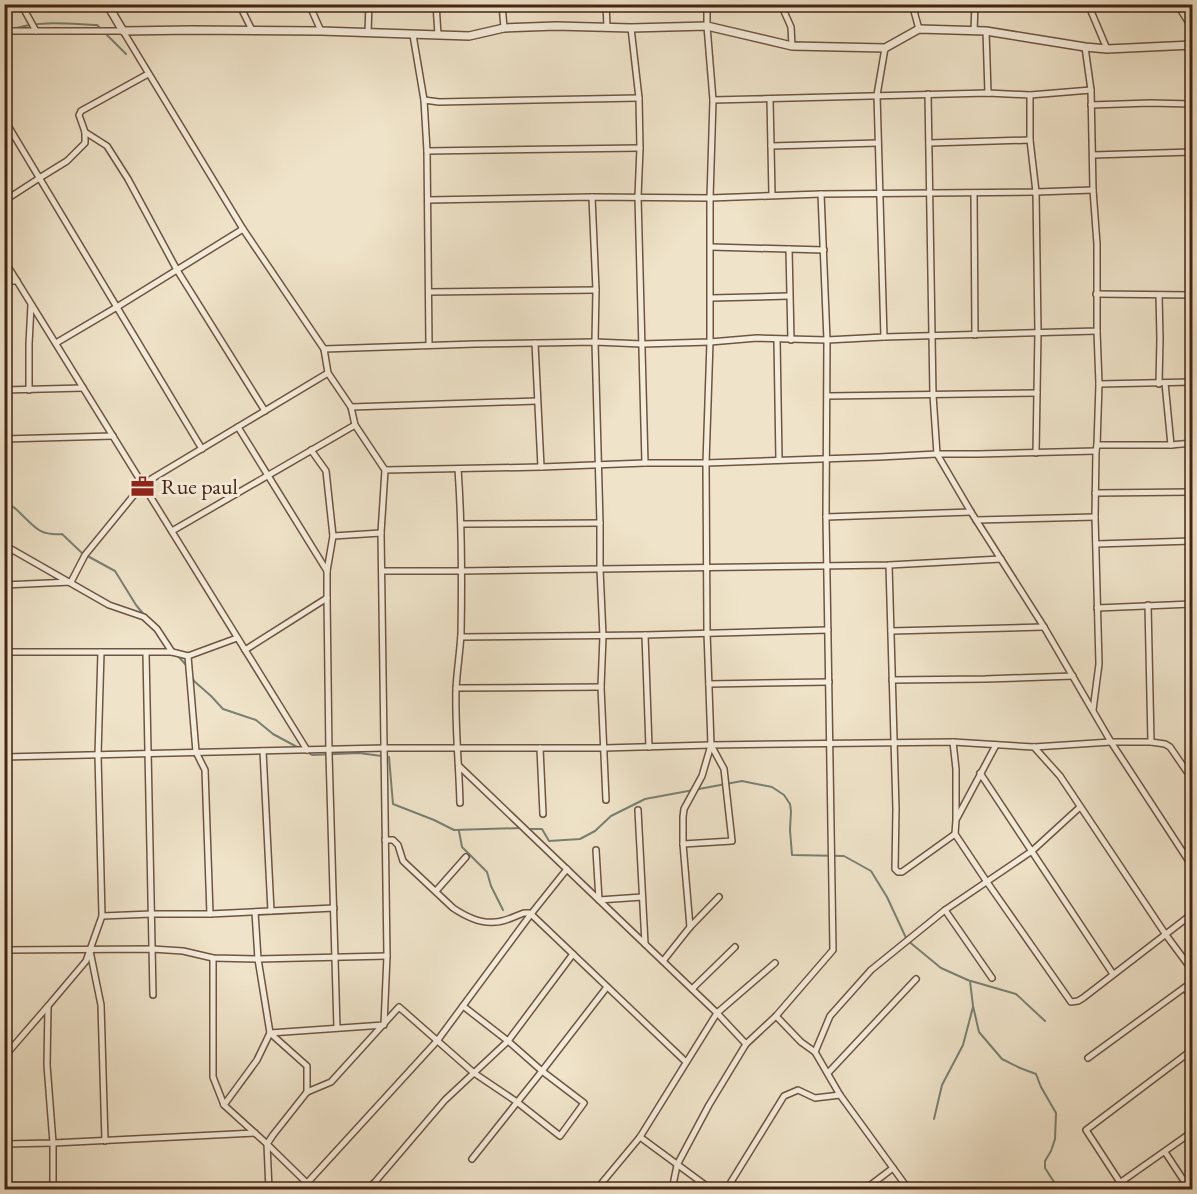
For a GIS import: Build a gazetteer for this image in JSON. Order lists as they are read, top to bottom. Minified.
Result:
{"places":{"office":["Rue paul"]}}
